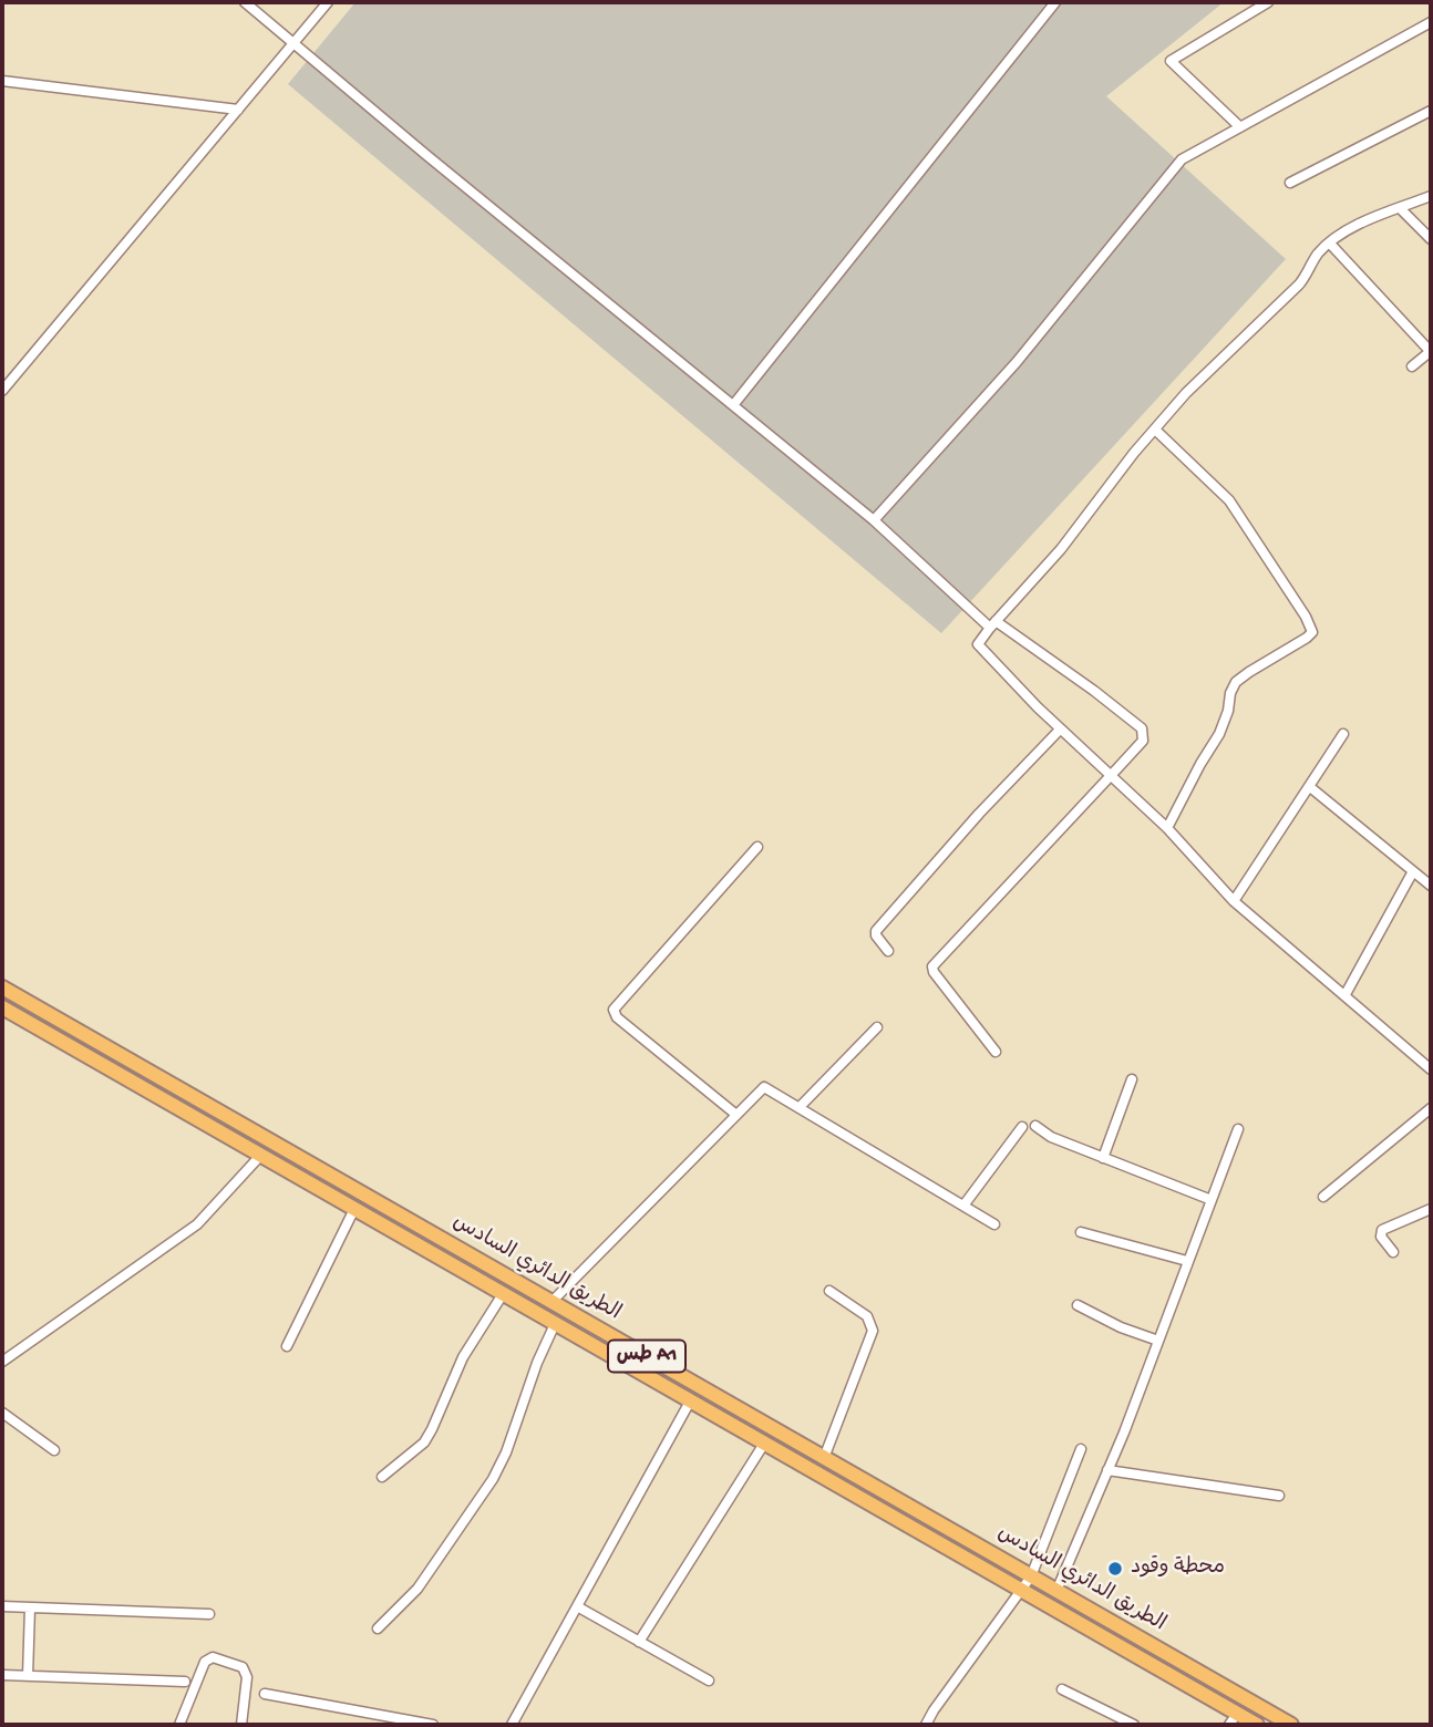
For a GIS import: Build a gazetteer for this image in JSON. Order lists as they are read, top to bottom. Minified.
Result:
{"streets":{"highway":["الطريق الدائري السادس","طس A1"]},"places":["محطة وقود"]}
